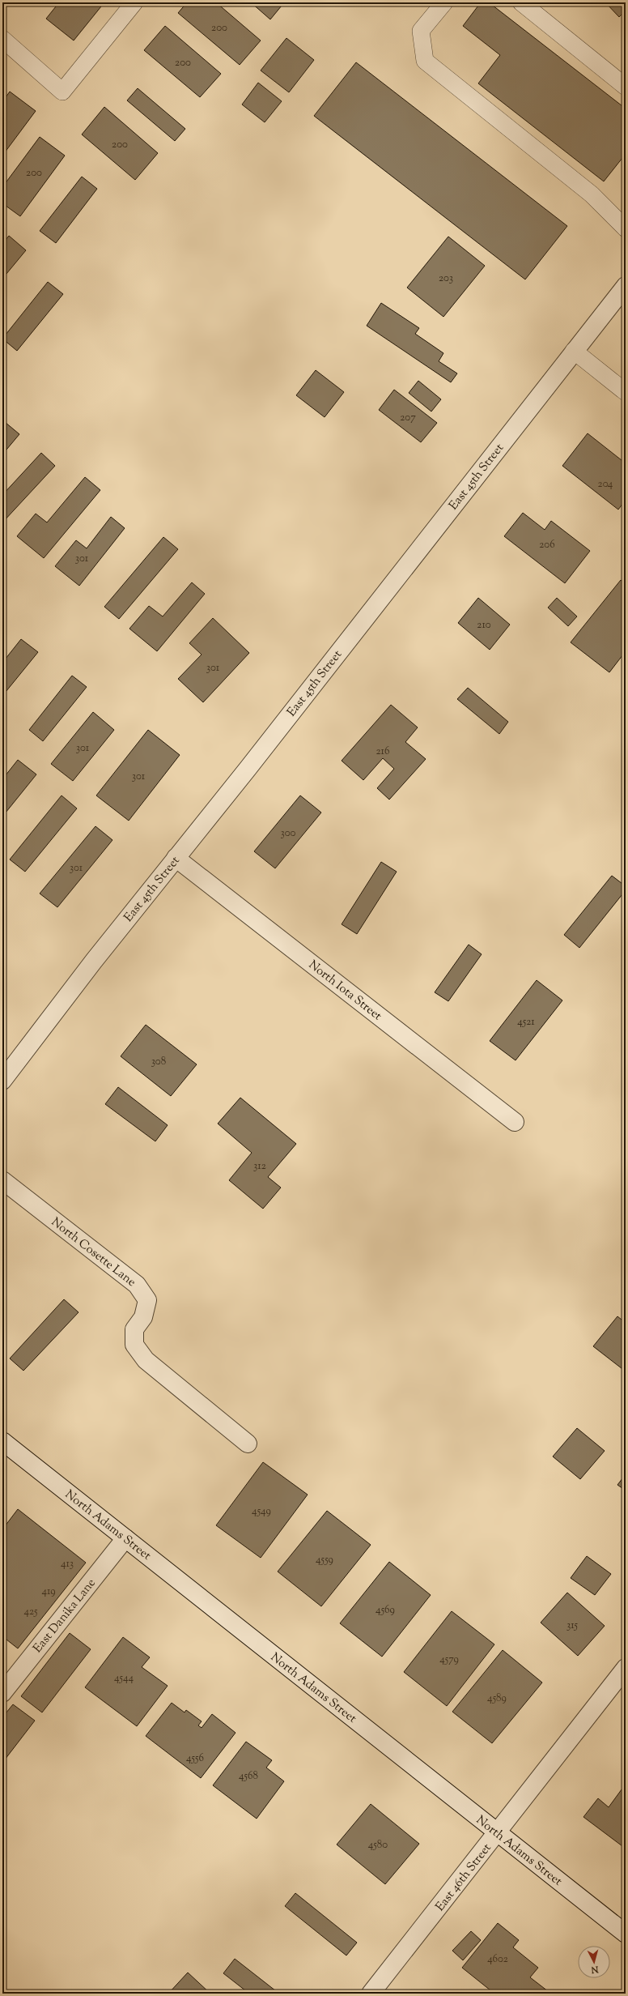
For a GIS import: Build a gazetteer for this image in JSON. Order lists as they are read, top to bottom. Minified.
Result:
{"streets":{"street":["East 45th Street","North Iota Street","North Cosette Lane","North Adams Street","East Danika Lane","East 46th Street"]},"crossings":[["East 45th Street","North Iota Street"],["North Adams Street","East Danika Lane"],["North Adams Street","East 46th Street"]],"house_numbers":["200","200","200","200","203","207","204","206","301","210","301","301","216","301","300","301","4521","308","312","4549","4559","413","419","4569","425","315","4579","4544","4589","4556","4568","4580","4602"],"north":"bottom"}
